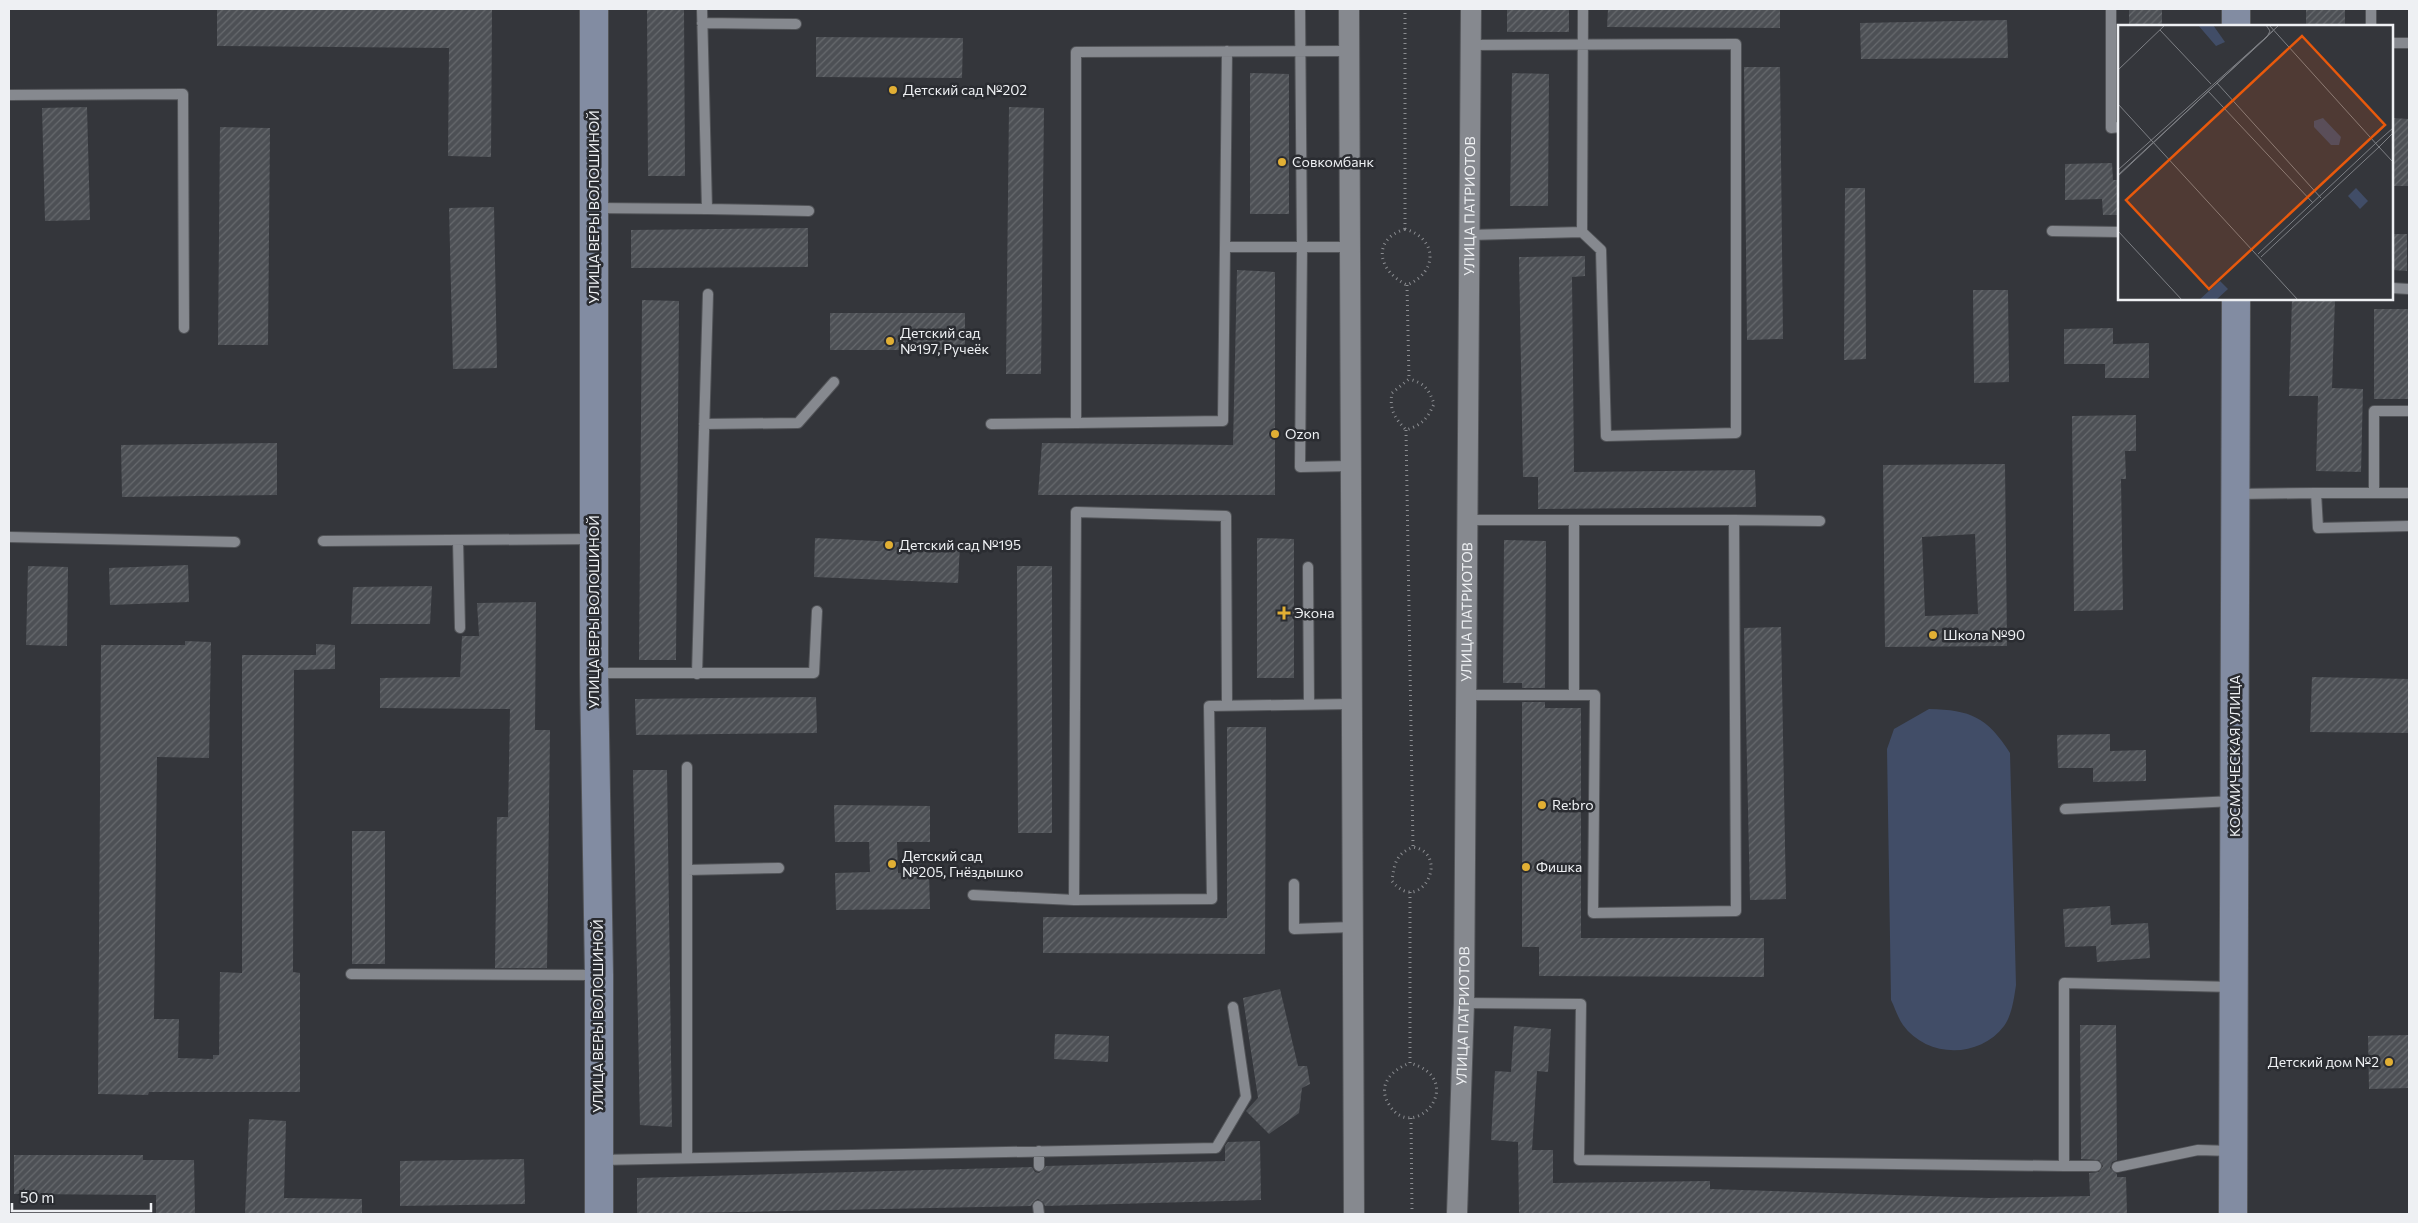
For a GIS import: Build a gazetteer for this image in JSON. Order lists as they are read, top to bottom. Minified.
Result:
{"streets":{"street":["УЛИЦА ВЕРЫ ВОЛОШИНОЙ","УЛИЦА ПАТРИОТОВ","КОСМИЧЕСКАЯ УЛИЦА"]},"places":{"other":["Детский сад №202","Совкомбанк","Детский сад №197, Ручеёк","Ozon","Детский сад №195","Школа №90","Re:bro","Детский сад №205, Гнёздышко","Фишка","Детский дом №2"],"health":["Экона"]},"scale_bar":"50 m"}
